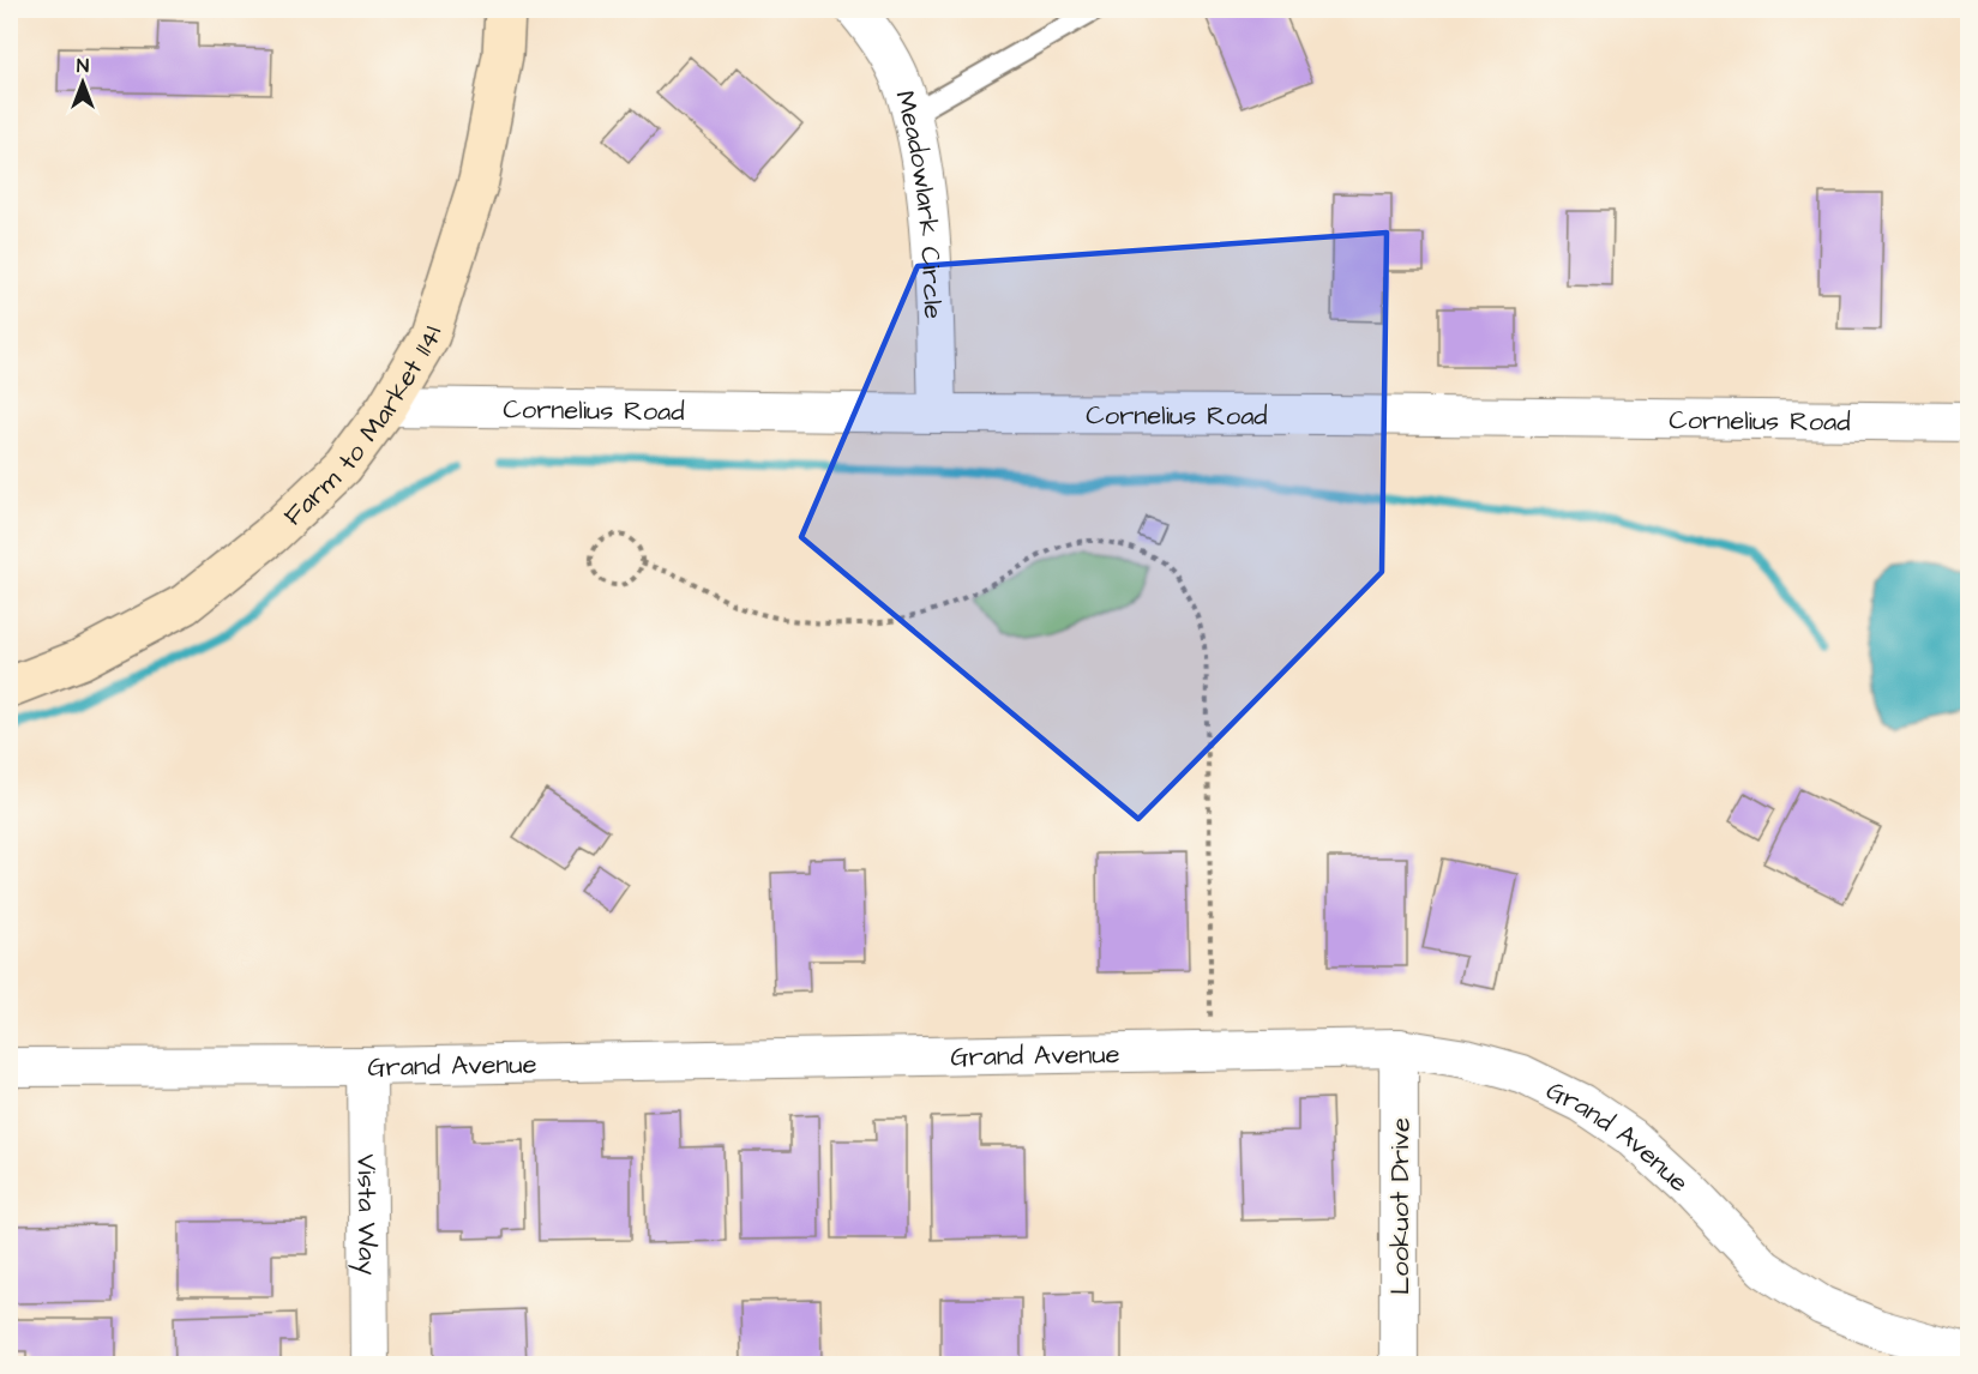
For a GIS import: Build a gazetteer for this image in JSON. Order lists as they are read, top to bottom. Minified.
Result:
{"streets":{"street":["Meadowlark Circle","Cornelius Road","Farm to Market 1141","Grand Avenue","Lookuot Drive","Vista Way"]},"crossings":[["Meadowlark Circle","Cornelius Road"],["Cornelius Road","Farm to Market 1141"],["Grand Avenue","Lookuot Drive"],["Grand Avenue","Vista Way"]],"north":"top"}
